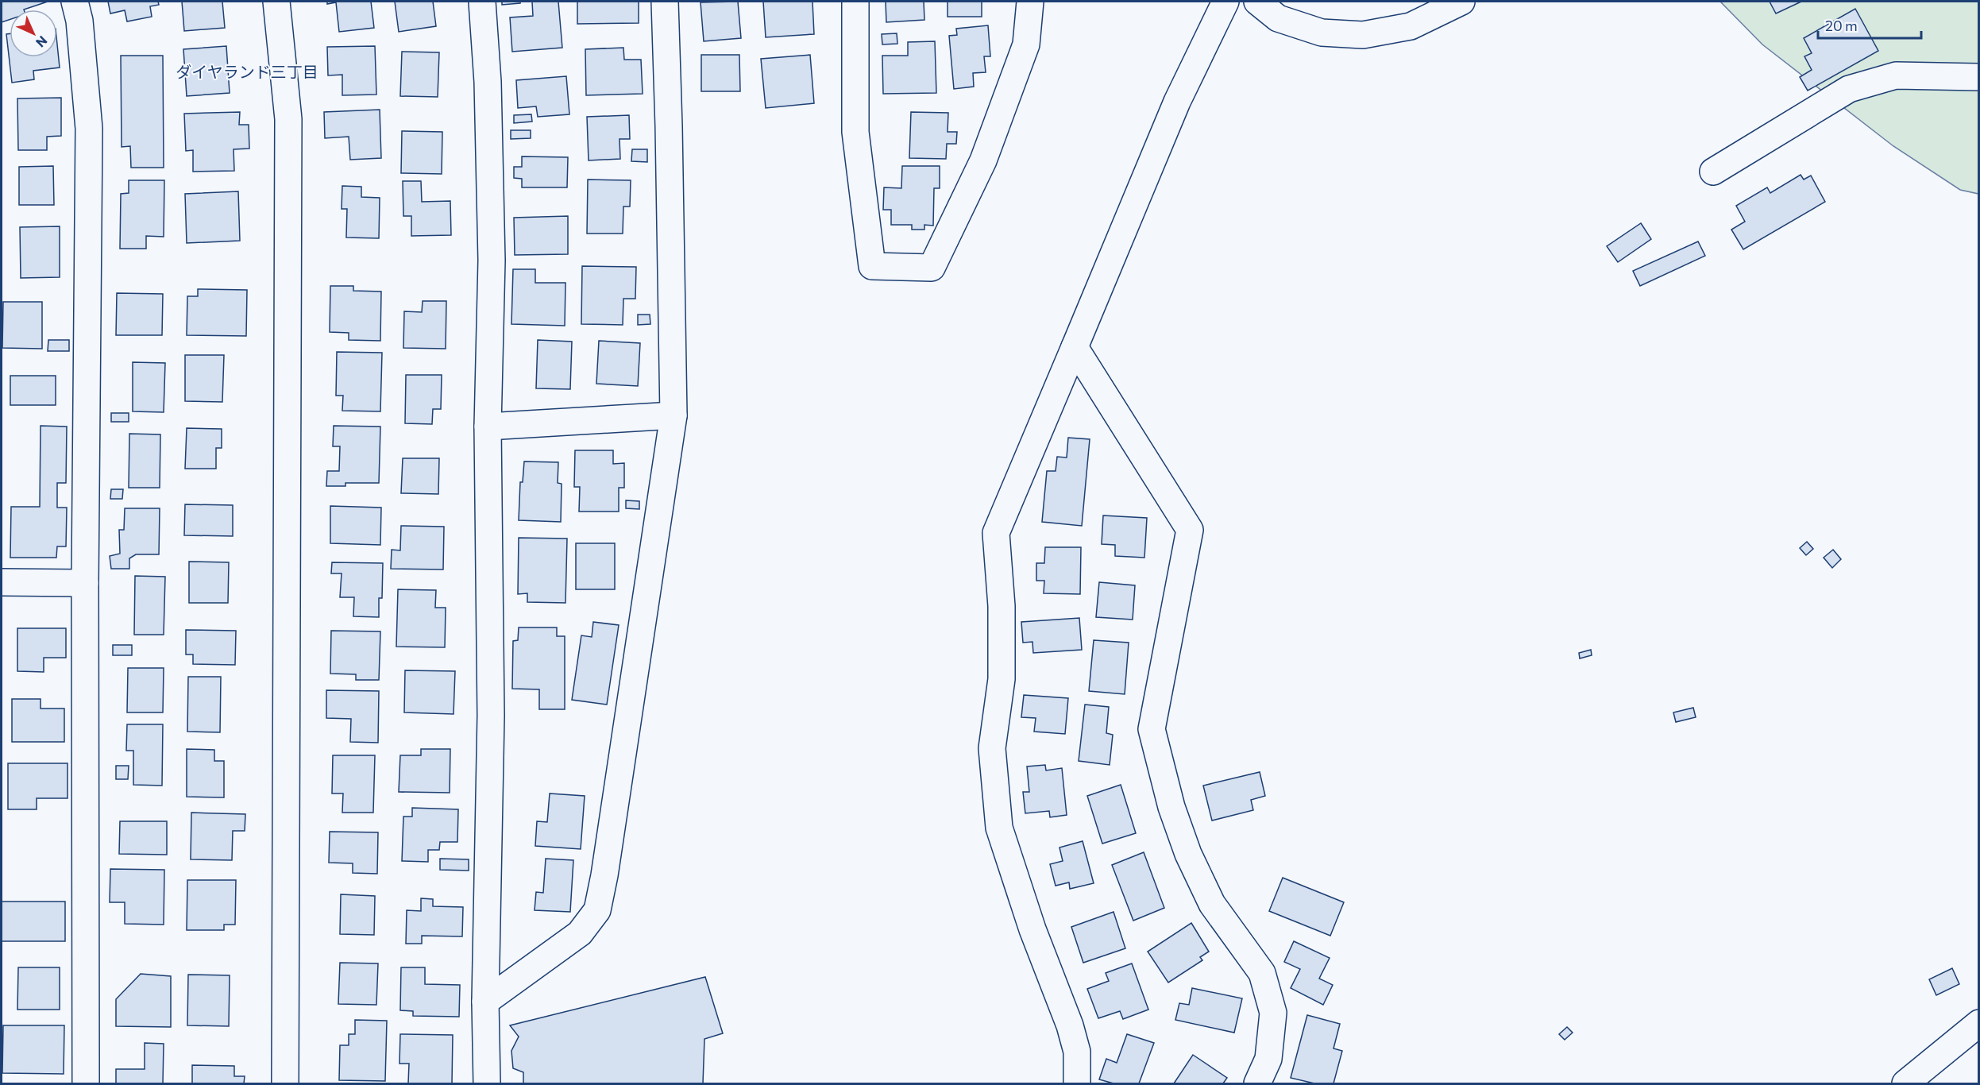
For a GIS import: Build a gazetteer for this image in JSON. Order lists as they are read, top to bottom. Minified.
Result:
{"districts":["ダイヤランド三丁目"],"scale_bar":"20 m","north":"bottom right"}
